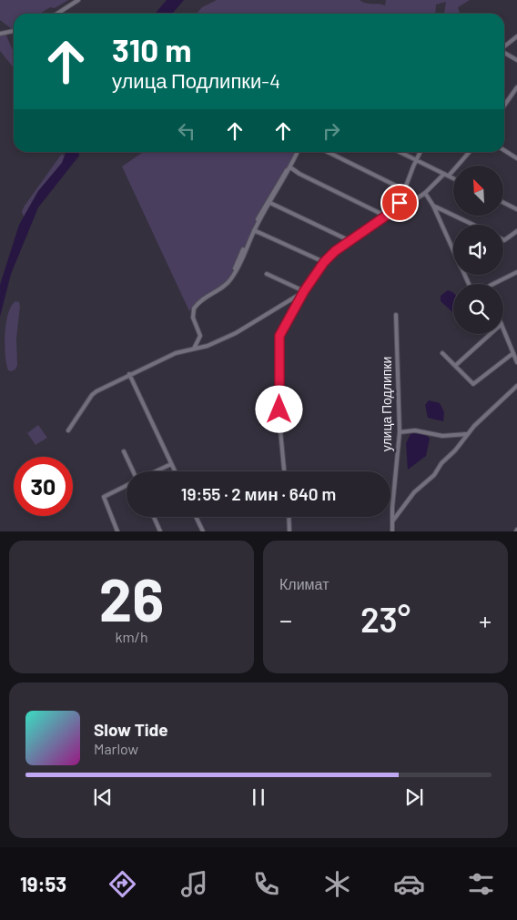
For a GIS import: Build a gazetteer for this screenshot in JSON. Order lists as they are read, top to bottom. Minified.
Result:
{"streets":{"street":["улица Подлипки"]},"north":"top left","page":{"turn":["310 m","улица Подлипки-4"],"limit":"30","trip":"19:55 · 2 мин · 640 m","tile":[["26","km/h"],"Климат"],"heat":["−","23°","+"],"song":["Slow Tide","Marlow"],"tabs":"19:53"}}
